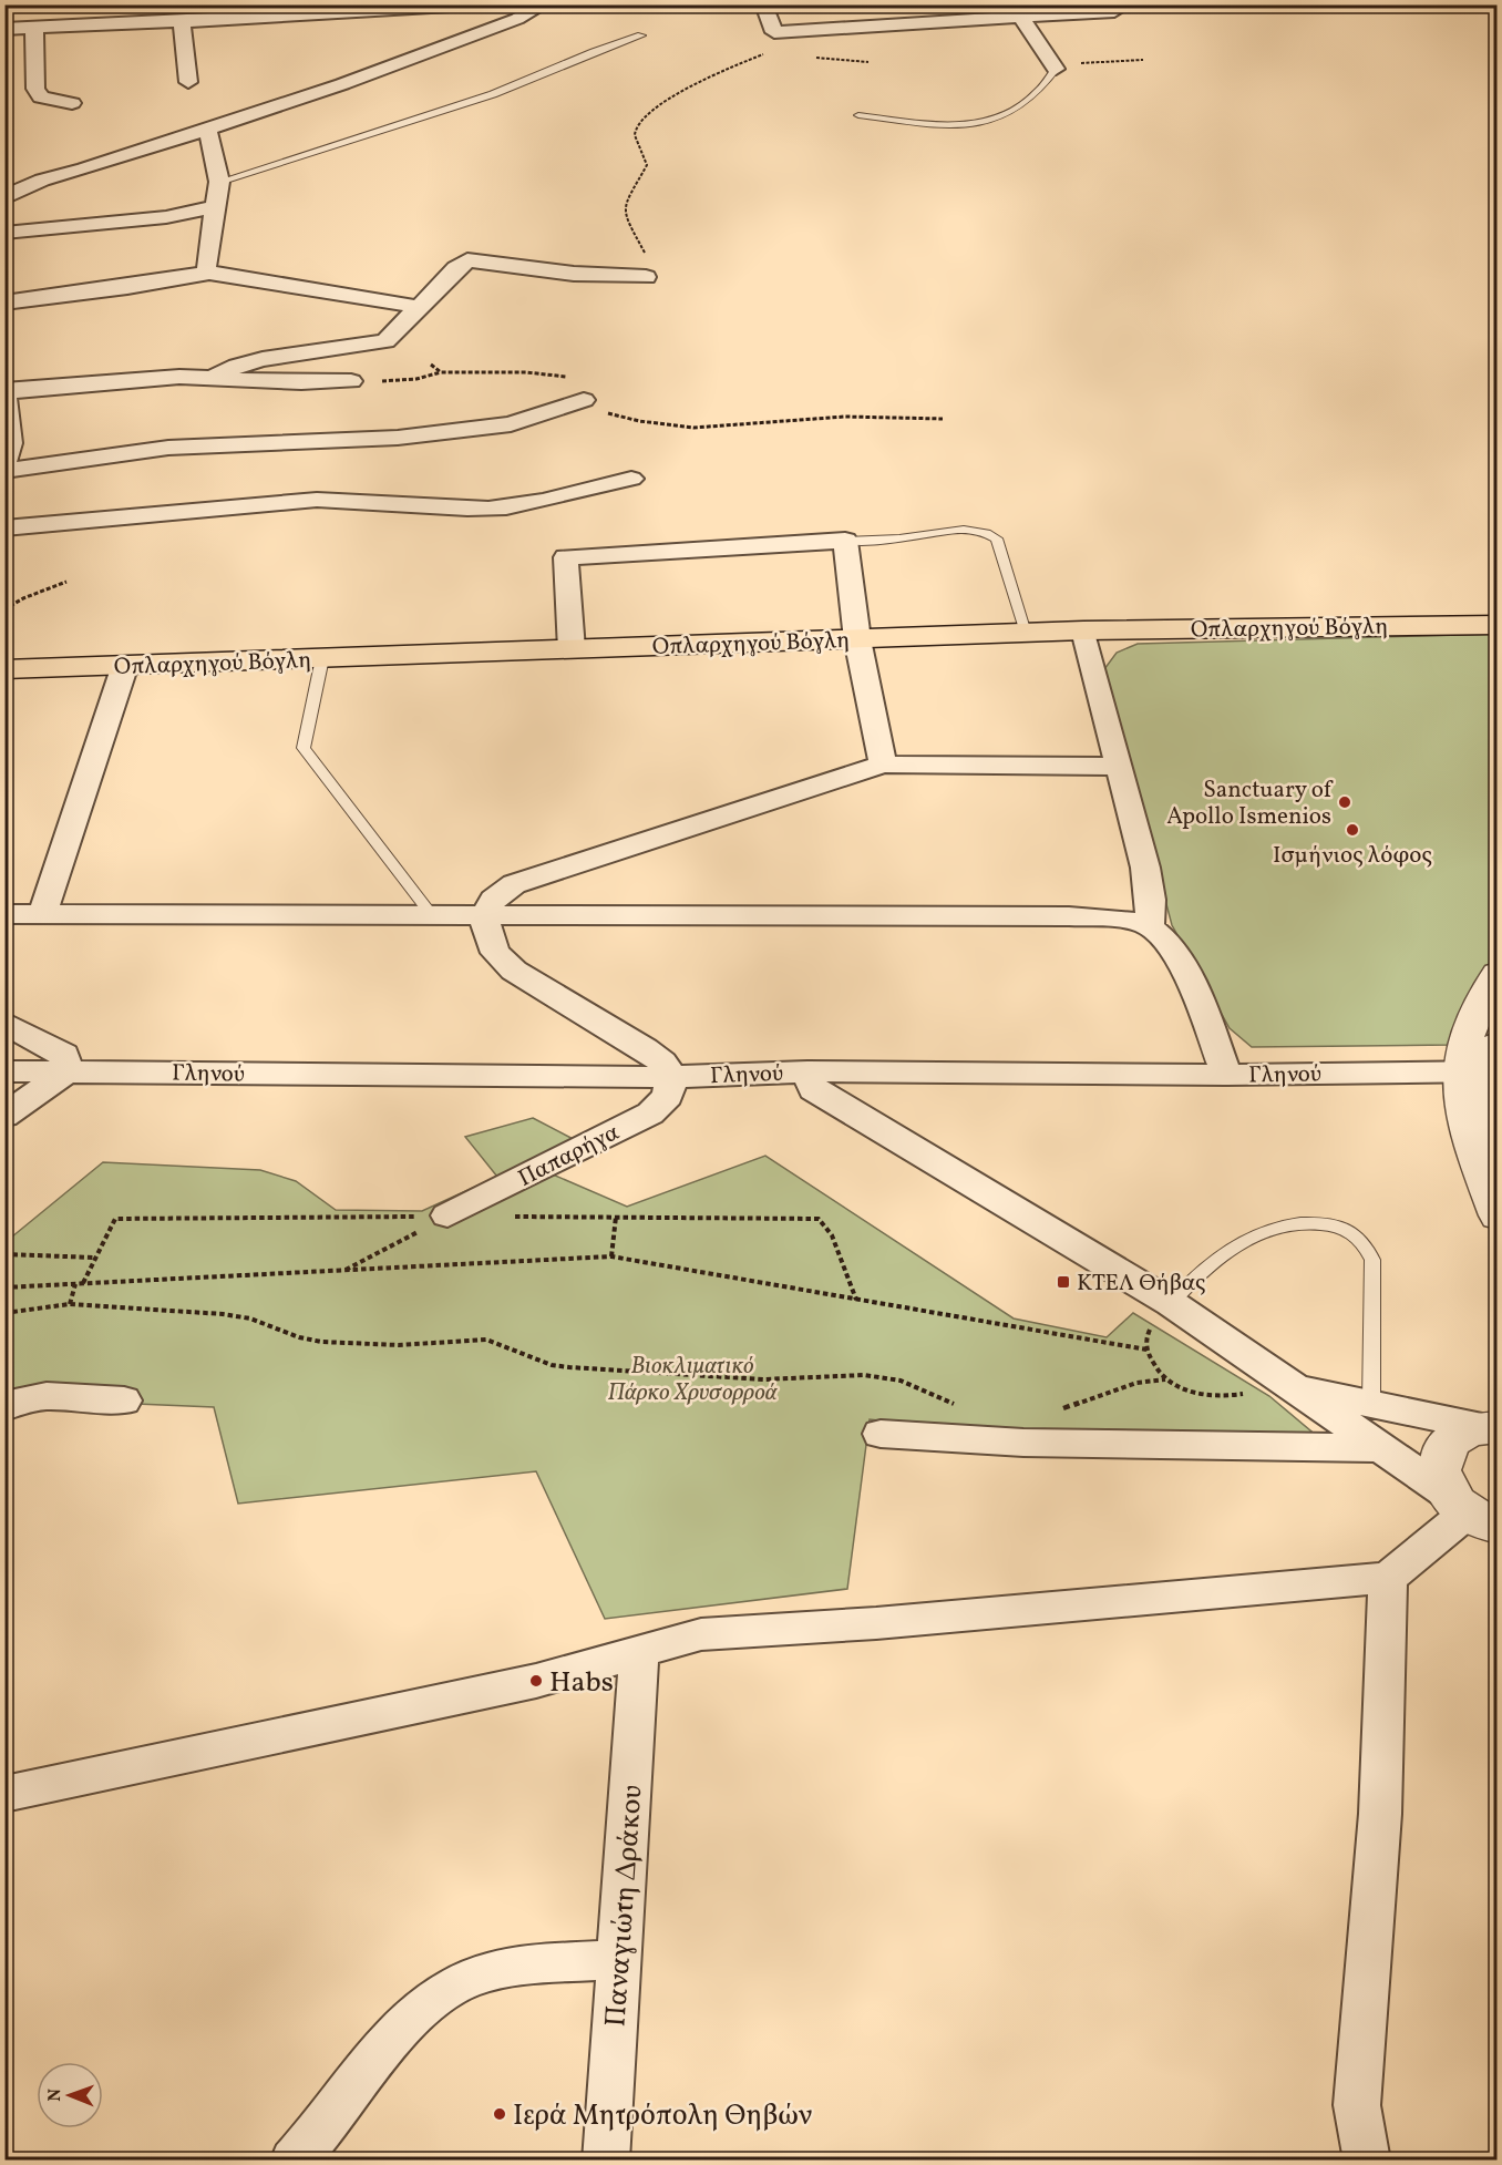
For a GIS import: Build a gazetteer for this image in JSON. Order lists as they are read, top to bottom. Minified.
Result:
{"streets":{"main road":["Οπλαρχηγού Βόγλη"],"street":["Γληνού","Παπαρήγα","Παναγιώτη Δράκου"]},"crossings":[["Γληνού","Παπαρήγα"]],"parks":["Βιοκλιματικό Πάρκο Χρυσορροά"],"places":{"other":["Sanctuary of Apollo Ismenios","Ισμήνιος λόφος","Habs","Ιερά Μητρόπολη Θηβών"],"transit":["ΚΤΕΛ Θήβας"]},"north":"left"}
